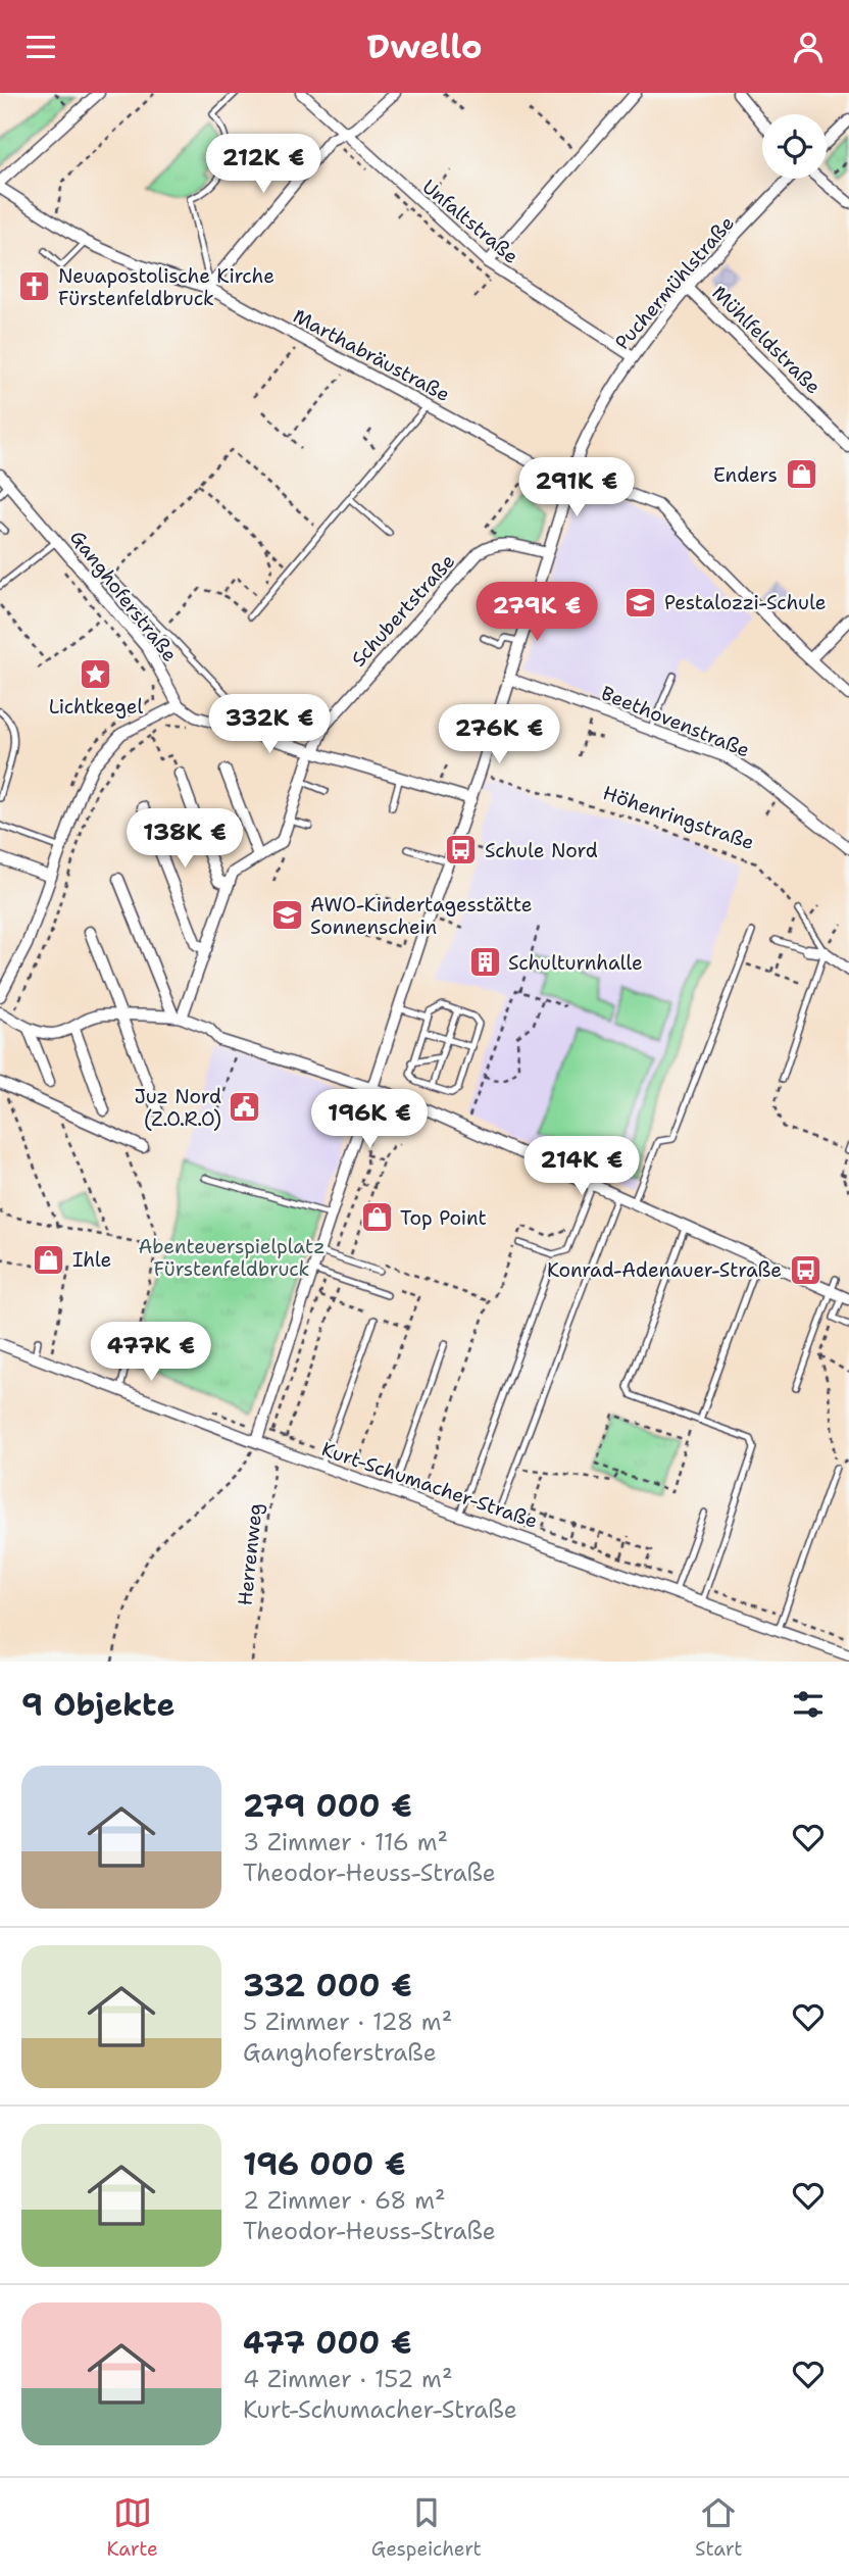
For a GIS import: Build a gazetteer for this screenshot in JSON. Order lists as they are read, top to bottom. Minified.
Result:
{"streets":{"street":["Unfaltstraße","Puchermühlstraße","Mühlfeldstraße","Marthabräustraße","Ganghoferstraße","Schubertstraße","Beethovenstraße","Kurt-Schumacher-Straße"],"path":["Höhenringstraße","Herrenweg"]},"crossings":[["Unfaltstraße","Puchermühlstraße"],["Puchermühlstraße","Mühlfeldstraße"],["Puchermühlstraße","Marthabräustraße"],["Puchermühlstraße","Schubertstraße"],["Puchermühlstraße","Beethovenstraße"],["Puchermühlstraße","Kurt-Schumacher-Straße"],["Kurt-Schumacher-Straße","Herrenweg"]],"parks":["Abenteuerspielplatz Fürstenfeldbruck"],"places":{"church":["Neuapostolische Kirche Fürstenfeldbruck"],"shop":["Enders","Top Point","Ihle"],"school or university":["Pestalozzi-Schule","AWO-Kindertagesstätte Sonnenschein"],"place":["Lichtkegel"],"bus stop":["Schule Nord","Konrad-Adenauer-Straße"],"building":["Schulturnhalle"],"public building":["Juz Nord (Z.O.R.O)"]},"page":{"header":"Dwello","price":["212K €","291K €","279K €","332K €","276K €","138K €","196K €","214K €","477K €"],"heading":"9 Objekte","list":[{"name":"279 000 €","note":"3 Zimmer · 116 m² · Theodor-Heuss-Straße"},{"name":"332 000 €","note":"5 Zimmer · 128 m² · Ganghoferstraße"},{"name":"196 000 €","note":"2 Zimmer · 68 m² · Theodor-Heuss-Straße"},{"name":"477 000 €","note":"4 Zimmer · 152 m² · Kurt-Schumacher-Straße"}],"tabs":["Karte","Gespeichert","Start"]}}
